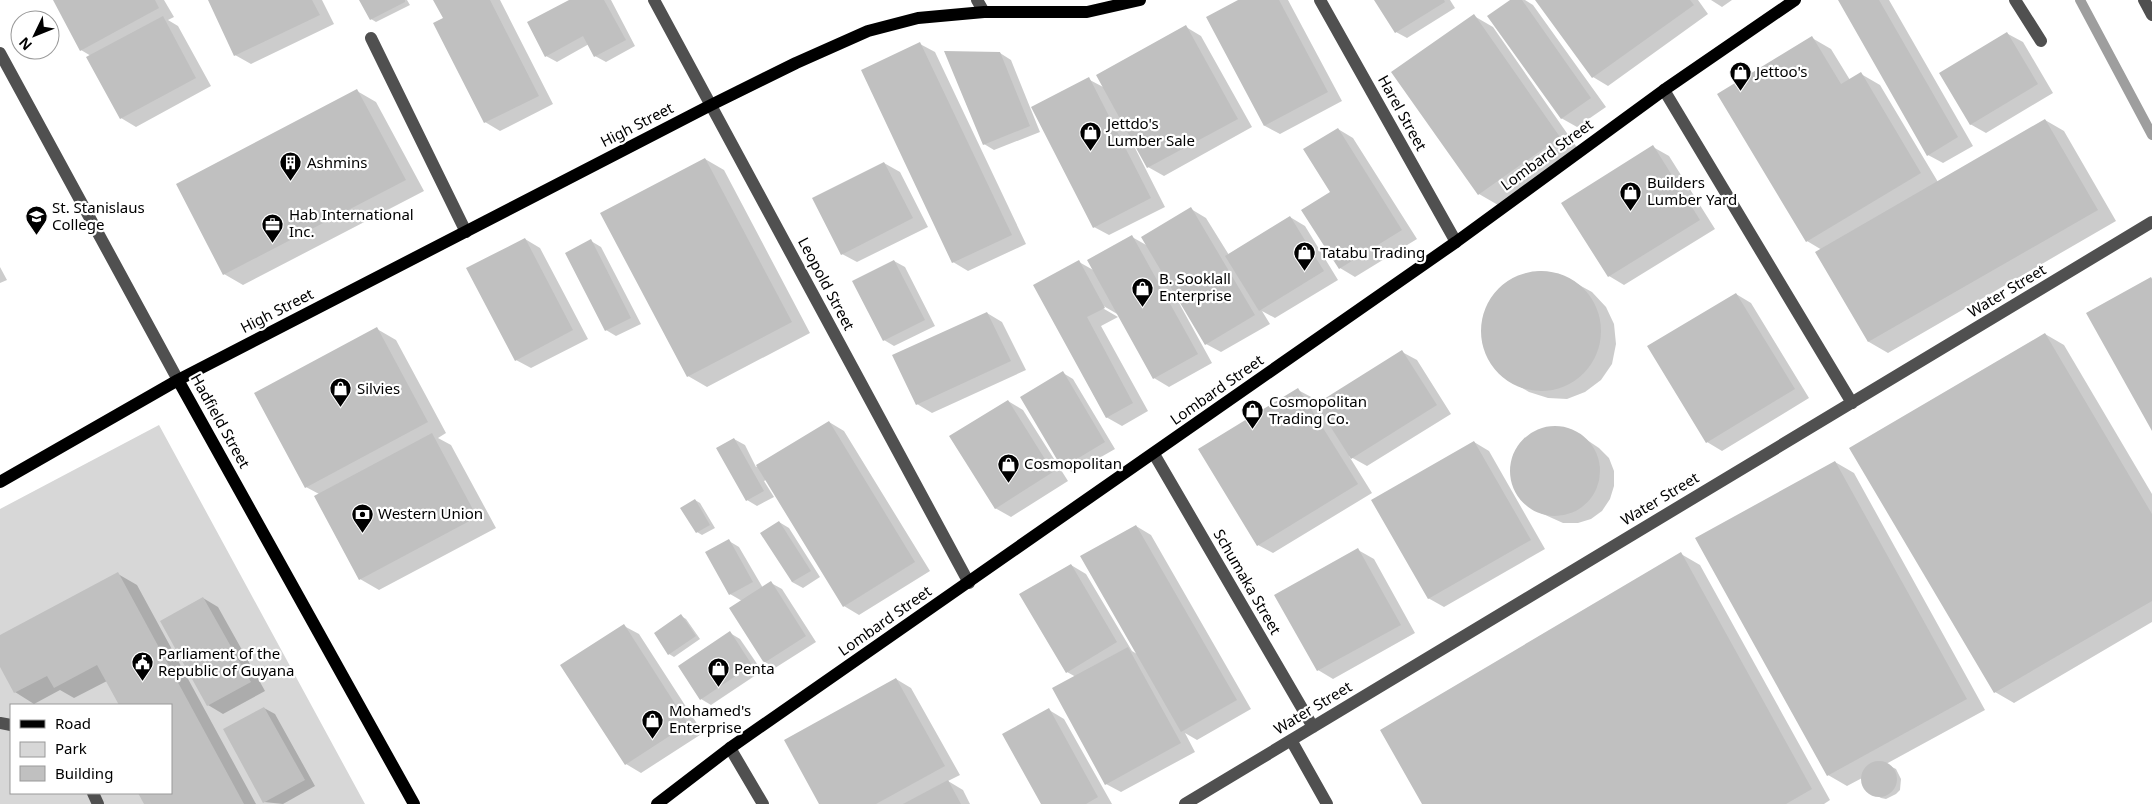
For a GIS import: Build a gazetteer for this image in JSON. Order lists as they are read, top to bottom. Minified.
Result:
{"streets":{"main road":["High Street","Lombard Street","Hadfield Street"],"street":["Harel Street","Leopold Street","Water Street","Schumaka Street"]},"crossings":[["Harel Street","Lombard Street"],["High Street","Leopold Street"],["High Street","Hadfield Street"],["Lombard Street","Leopold Street"],["Lombard Street","Schumaka Street"],["Water Street","Schumaka Street"]],"places":{"shop":["Jettoo's","Jettdo's Lumber Sale","Builders Lumber Yard","Tatabu Trading","B. Sooklall Enterprise","Silvies","Cosmopolitan Trading Co.","Cosmopolitan","Penta","Mohamed's Enterprise"],"building":["Ashmins"],"school or university":["St. Stanislaus College"],"office":["Hab International Inc."],"bank":["Western Union"],"public building":["Parliament of the Republic of Guyana"]},"legend":["Road","Park","Building"],"north":"bottom left"}
